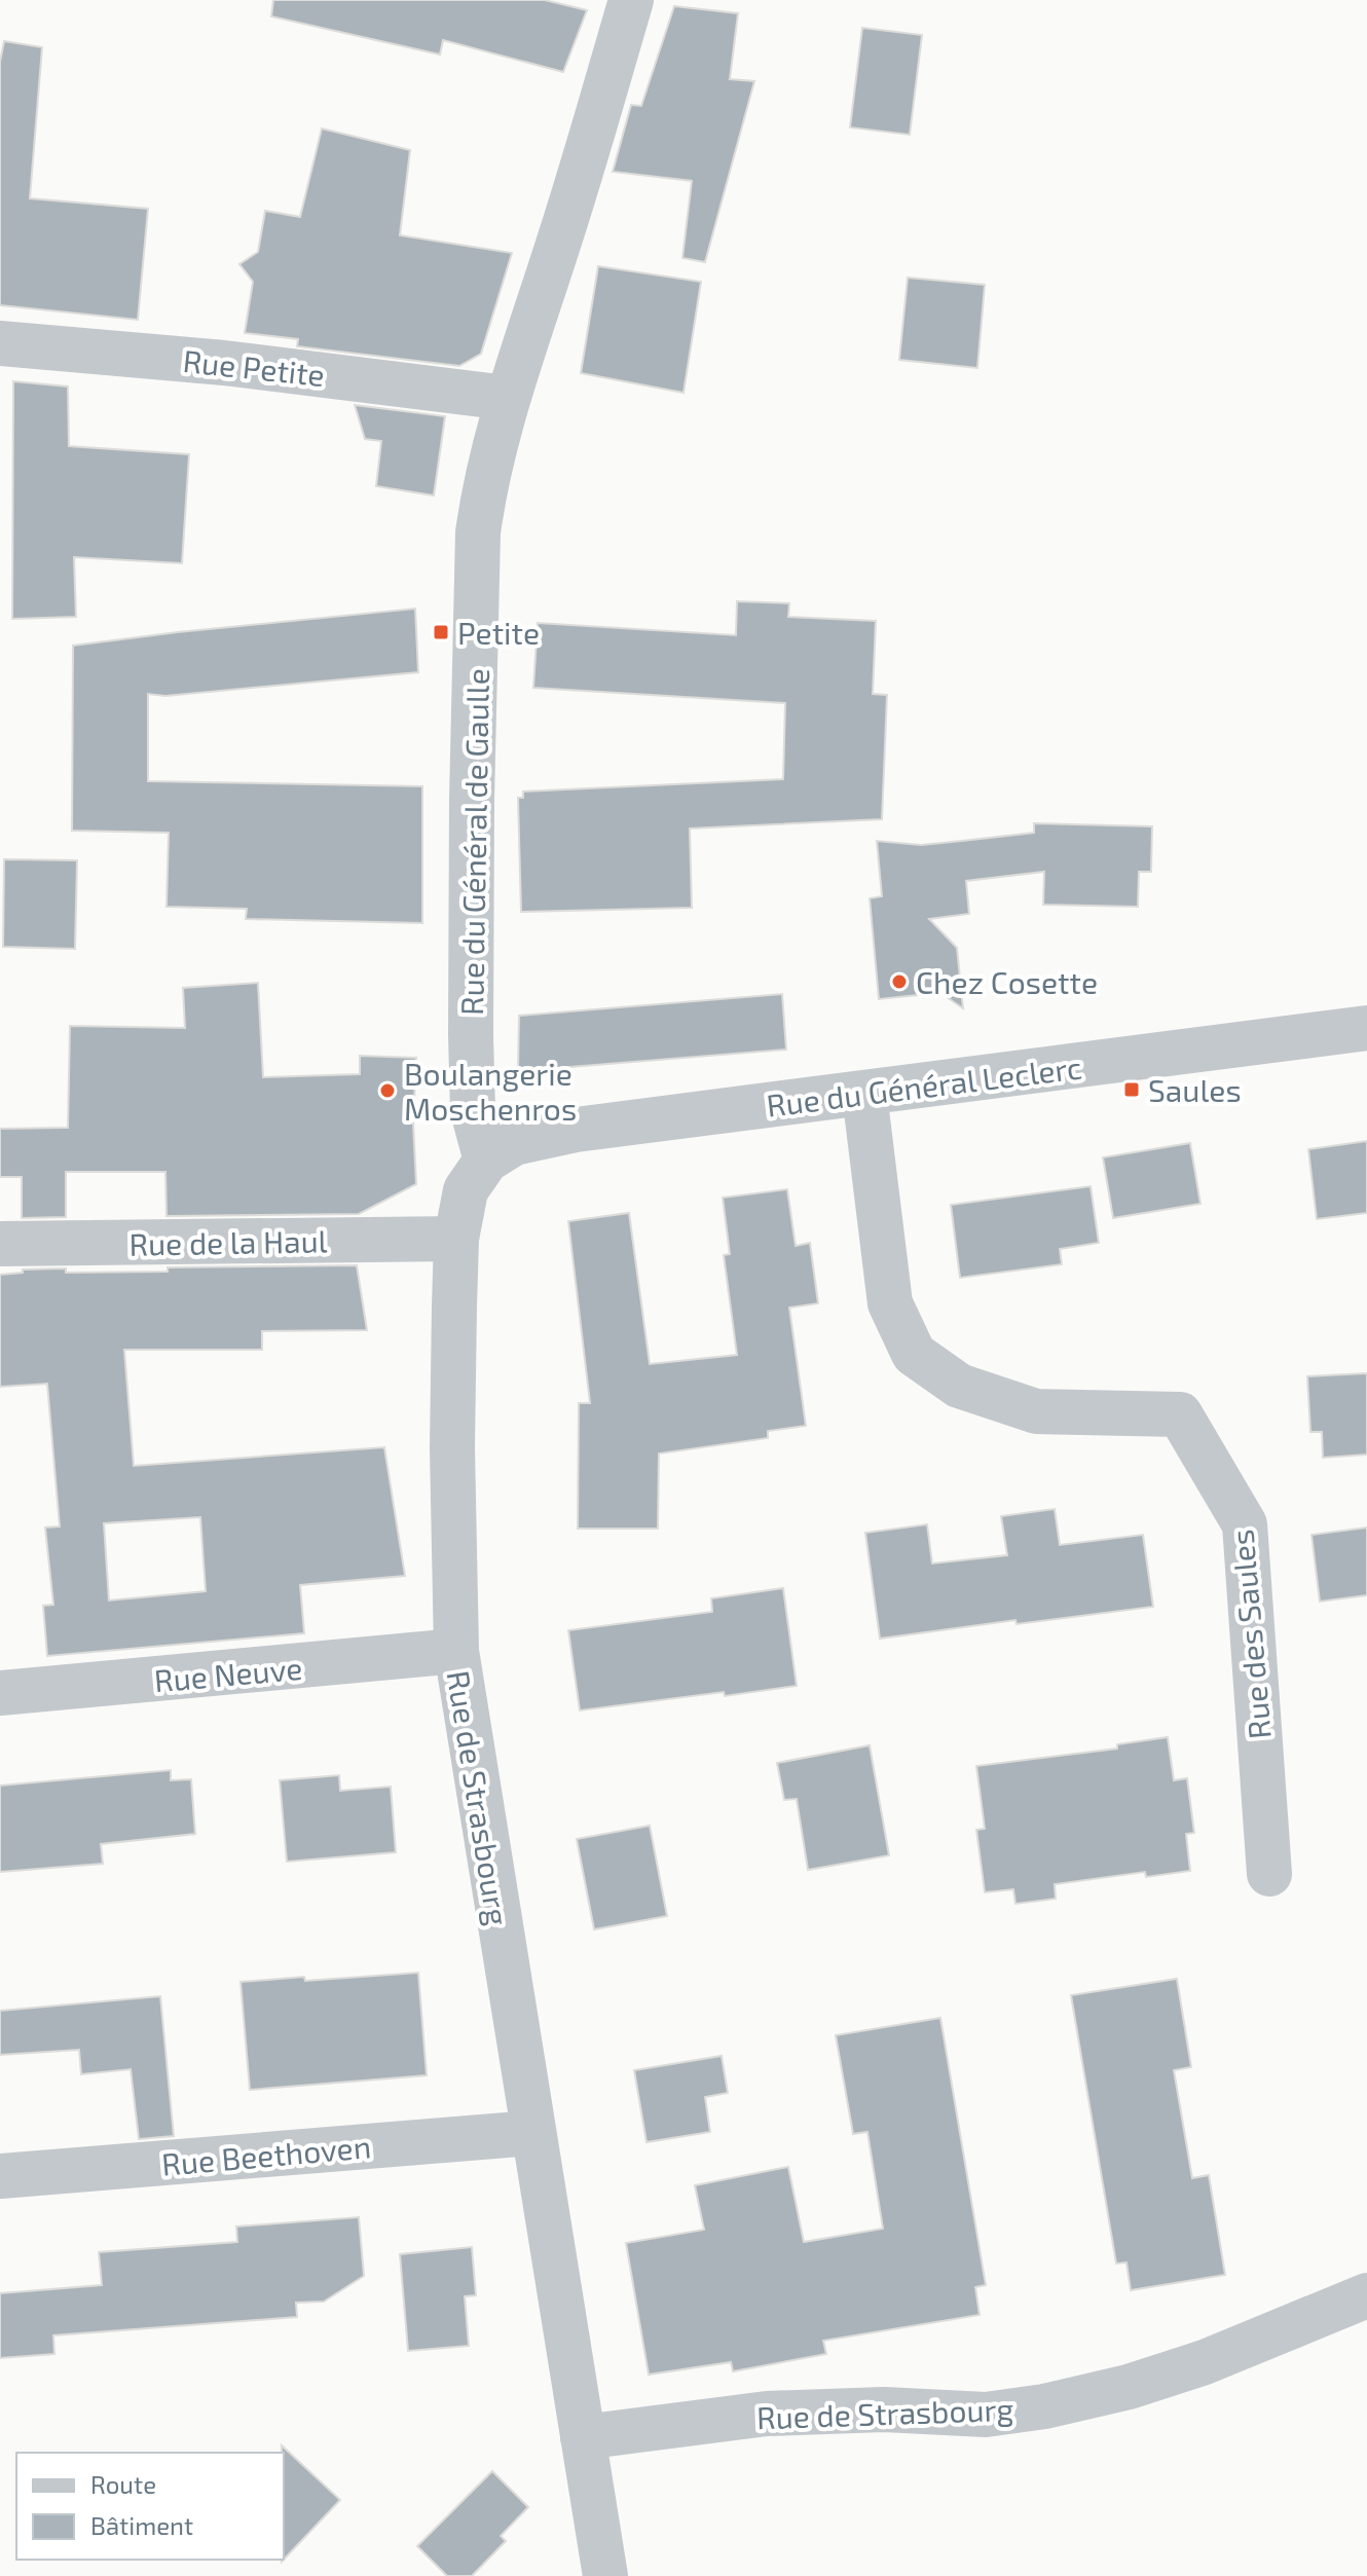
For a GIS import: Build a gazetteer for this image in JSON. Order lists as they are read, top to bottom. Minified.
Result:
{"streets":{"street":["Rue Petite","Rue du Général de Gaulle","Rue du Général Leclerc","Rue de la Haul","Rue des Saules","Rue Neuve","Rue de Strasbourg","Rue Beethoven"]},"crossings":[["Rue Petite","Rue du Général de Gaulle"],["Rue du Général de Gaulle","Rue du Général Leclerc"],["Rue du Général de Gaulle","Rue de Strasbourg"],["Rue du Général Leclerc","Rue des Saules"],["Rue du Général Leclerc","Rue de Strasbourg"],["Rue de la Haul","Rue de Strasbourg"],["Rue Neuve","Rue de Strasbourg"],["Rue de Strasbourg","Rue Beethoven"]],"places":{"transit":["Petite","Saules"],"other":["Chez Cosette","Boulangerie Moschenros"]},"legend":["Route","Bâtiment"]}
